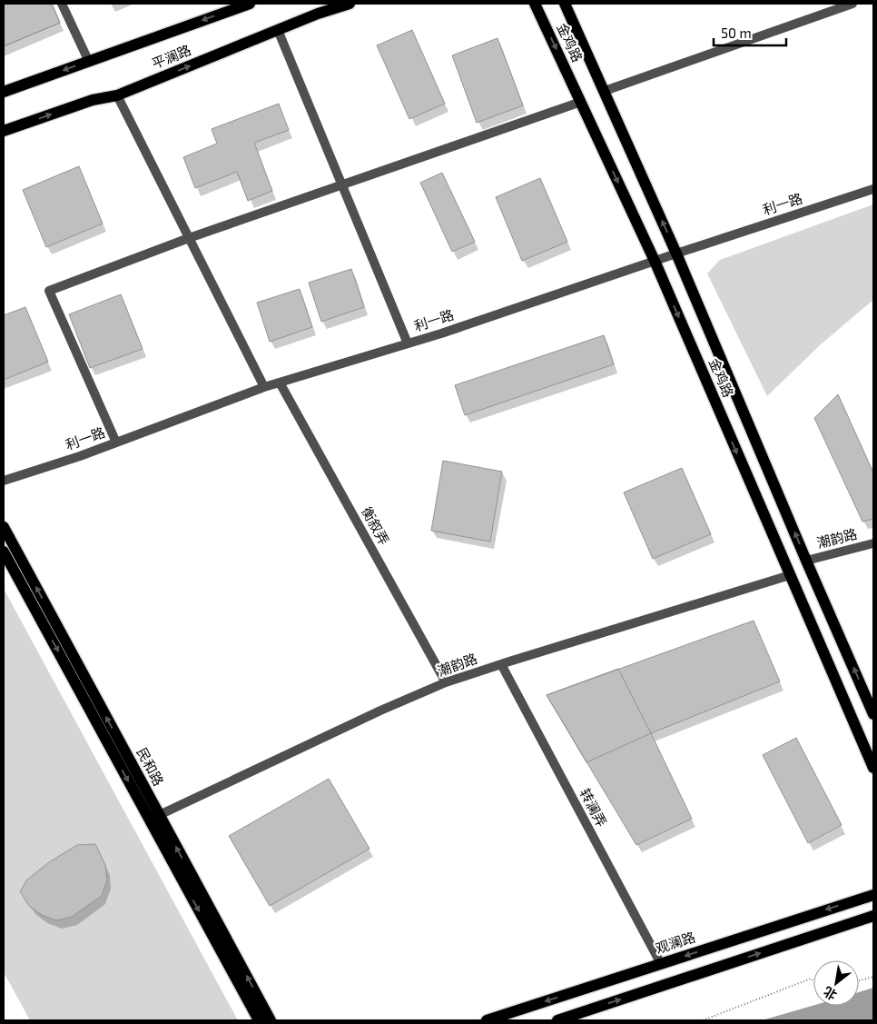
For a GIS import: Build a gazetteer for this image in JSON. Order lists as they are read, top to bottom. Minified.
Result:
{"streets":{"main road":["金鸡路","平澜路","民和路","观澜路"],"street":["利一路","衡叙弄","潮韵路","转澜弄"]},"crossings":[["金鸡路","利一路"],["金鸡路","潮韵路"],["利一路","衡叙弄"],["衡叙弄","潮韵路"],["潮韵路","民和路"],["潮韵路","转澜弄"],["转澜弄","观澜路"]],"scale_bar":"50 m","north":"bottom left"}
